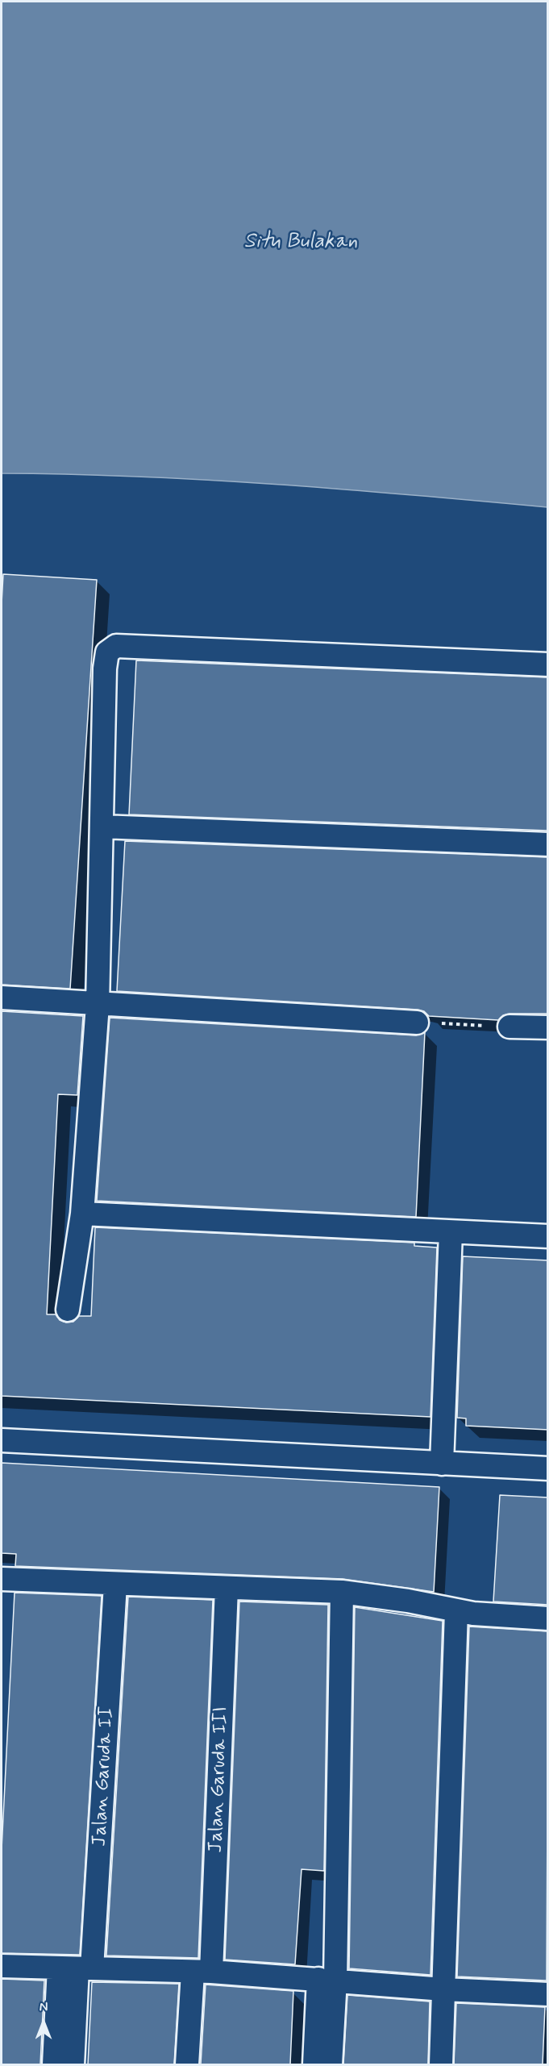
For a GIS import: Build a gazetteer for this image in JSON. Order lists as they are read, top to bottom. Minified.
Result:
{"streets":{"street":["Jalan Garuda II","Jalan Garuda III"]},"water":["Situ Bulakan"],"north":"top"}
